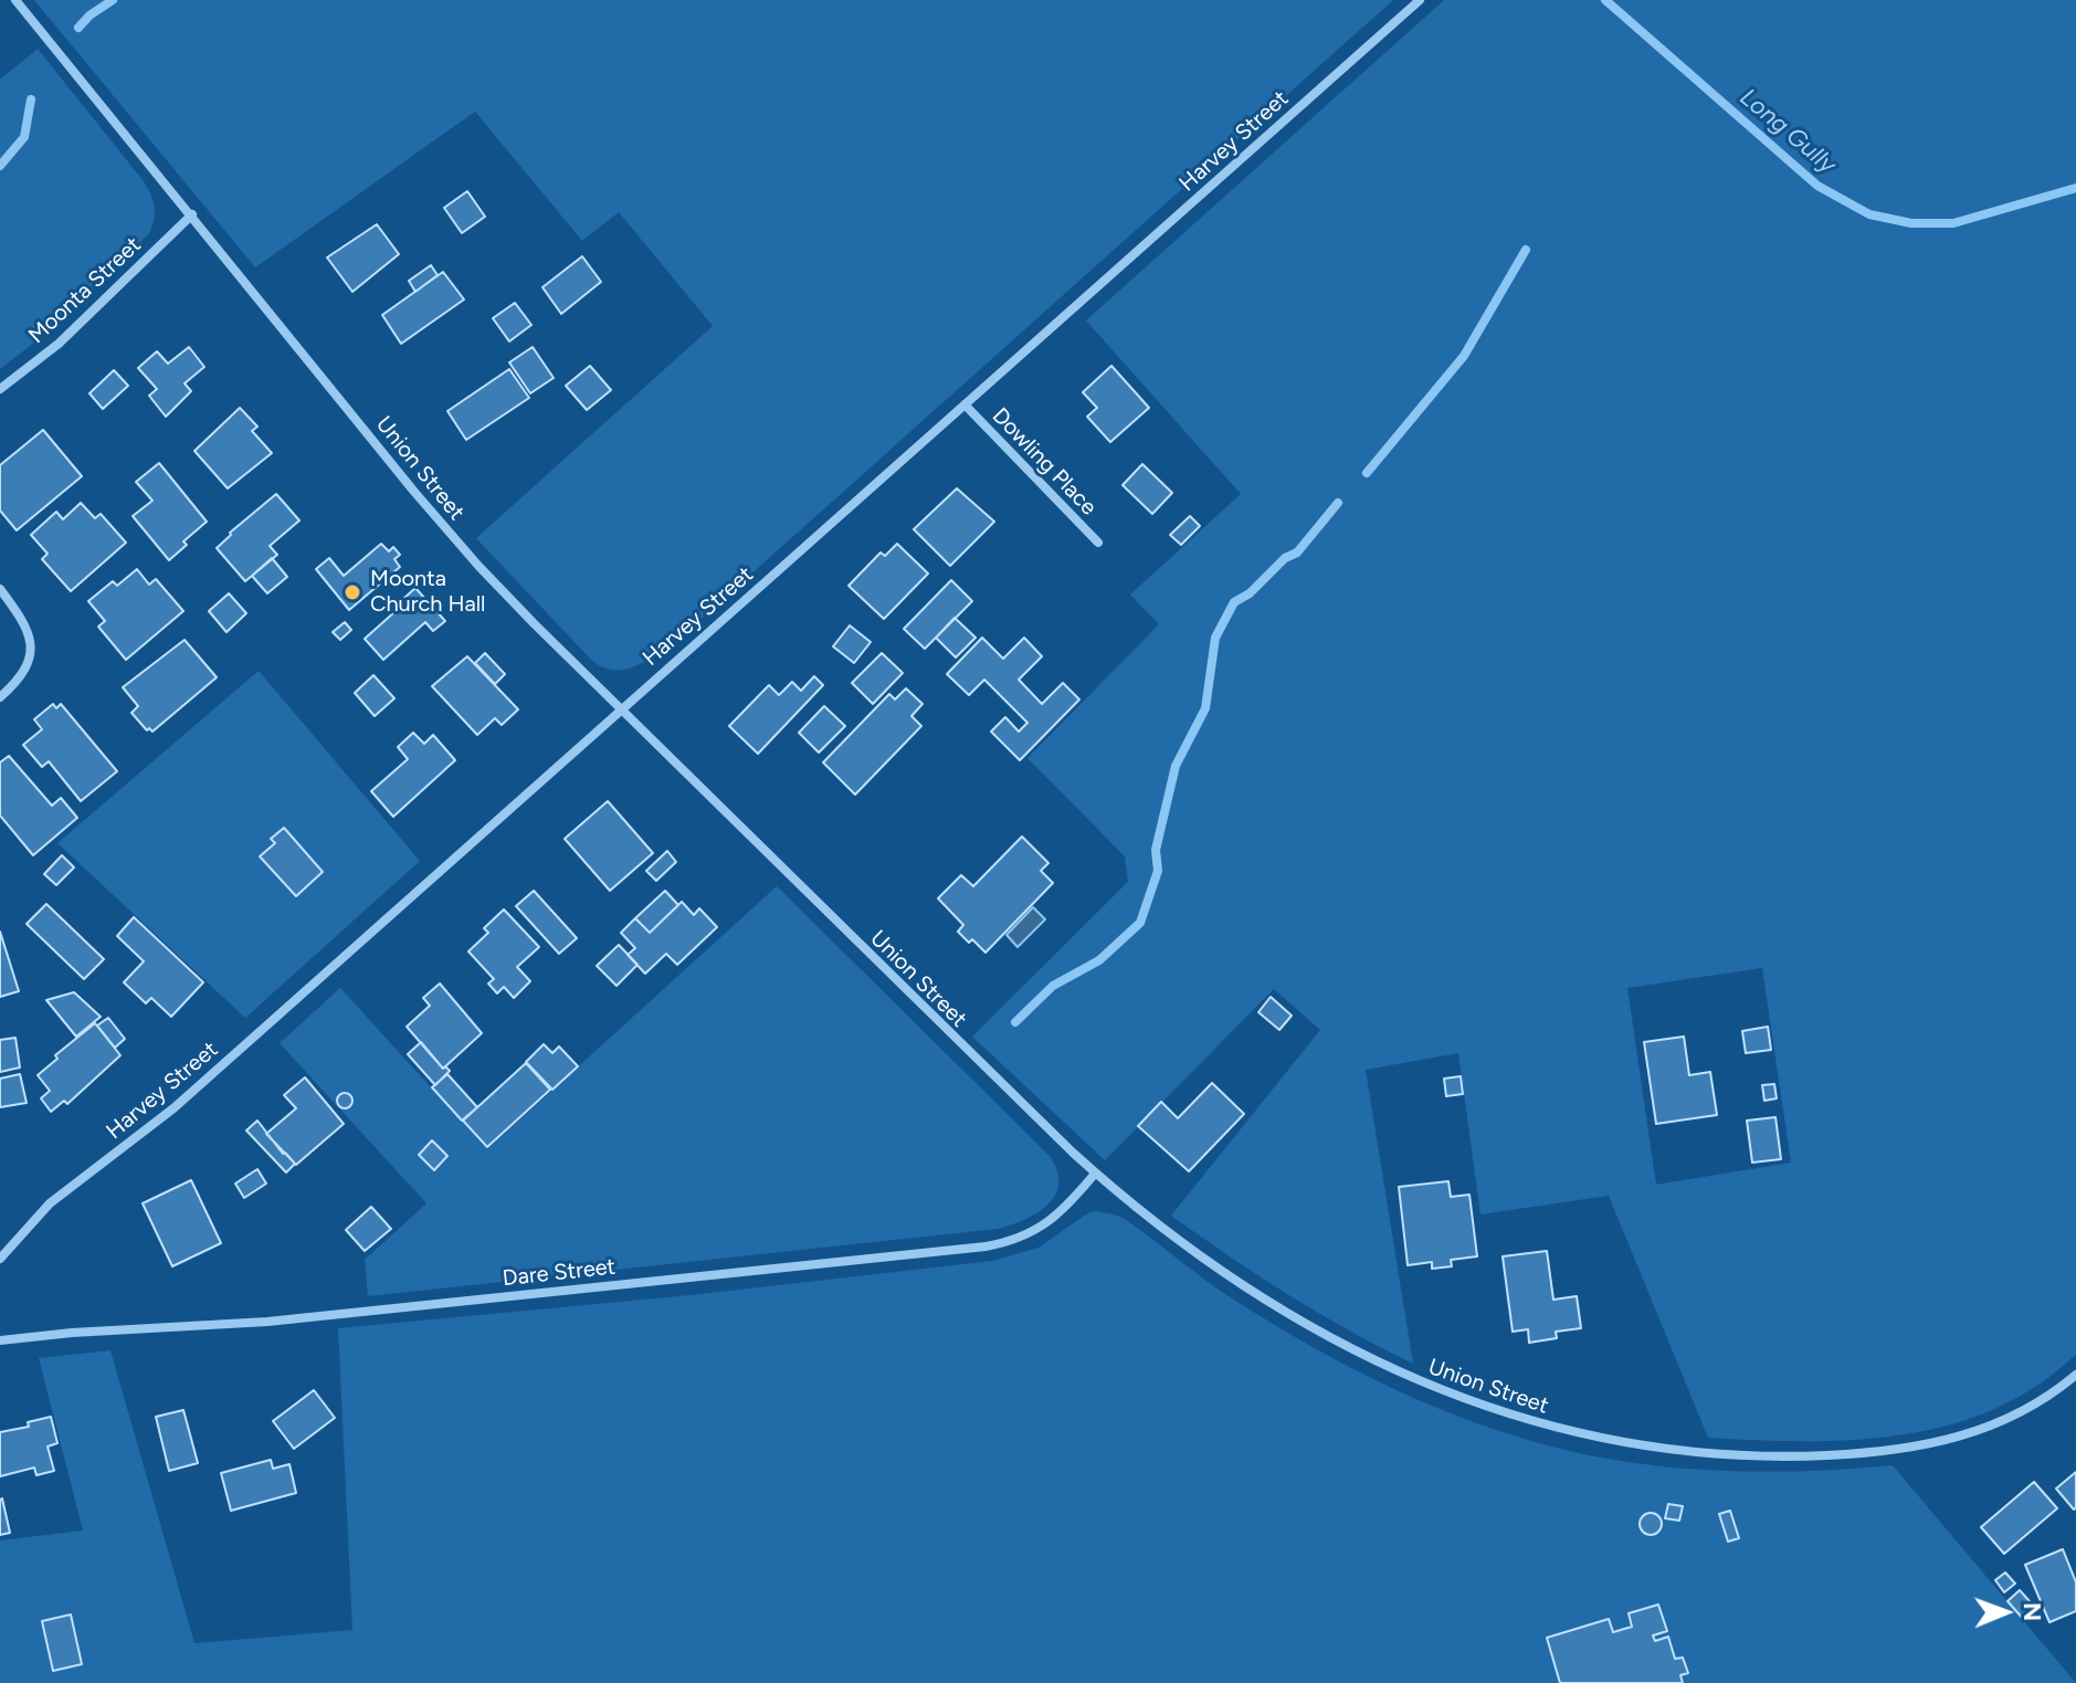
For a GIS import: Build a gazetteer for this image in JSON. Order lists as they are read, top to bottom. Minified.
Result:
{"streets":{"street":["Harvey Street","Moonta Street","Dowling Place","Union Street","Dare Street"]},"crossings":[["Harvey Street","Dowling Place"],["Harvey Street","Union Street"],["Moonta Street","Union Street"],["Union Street","Dare Street"]],"water":["Long Gully"],"places":["Moonta Church Hall"],"north":"right"}
